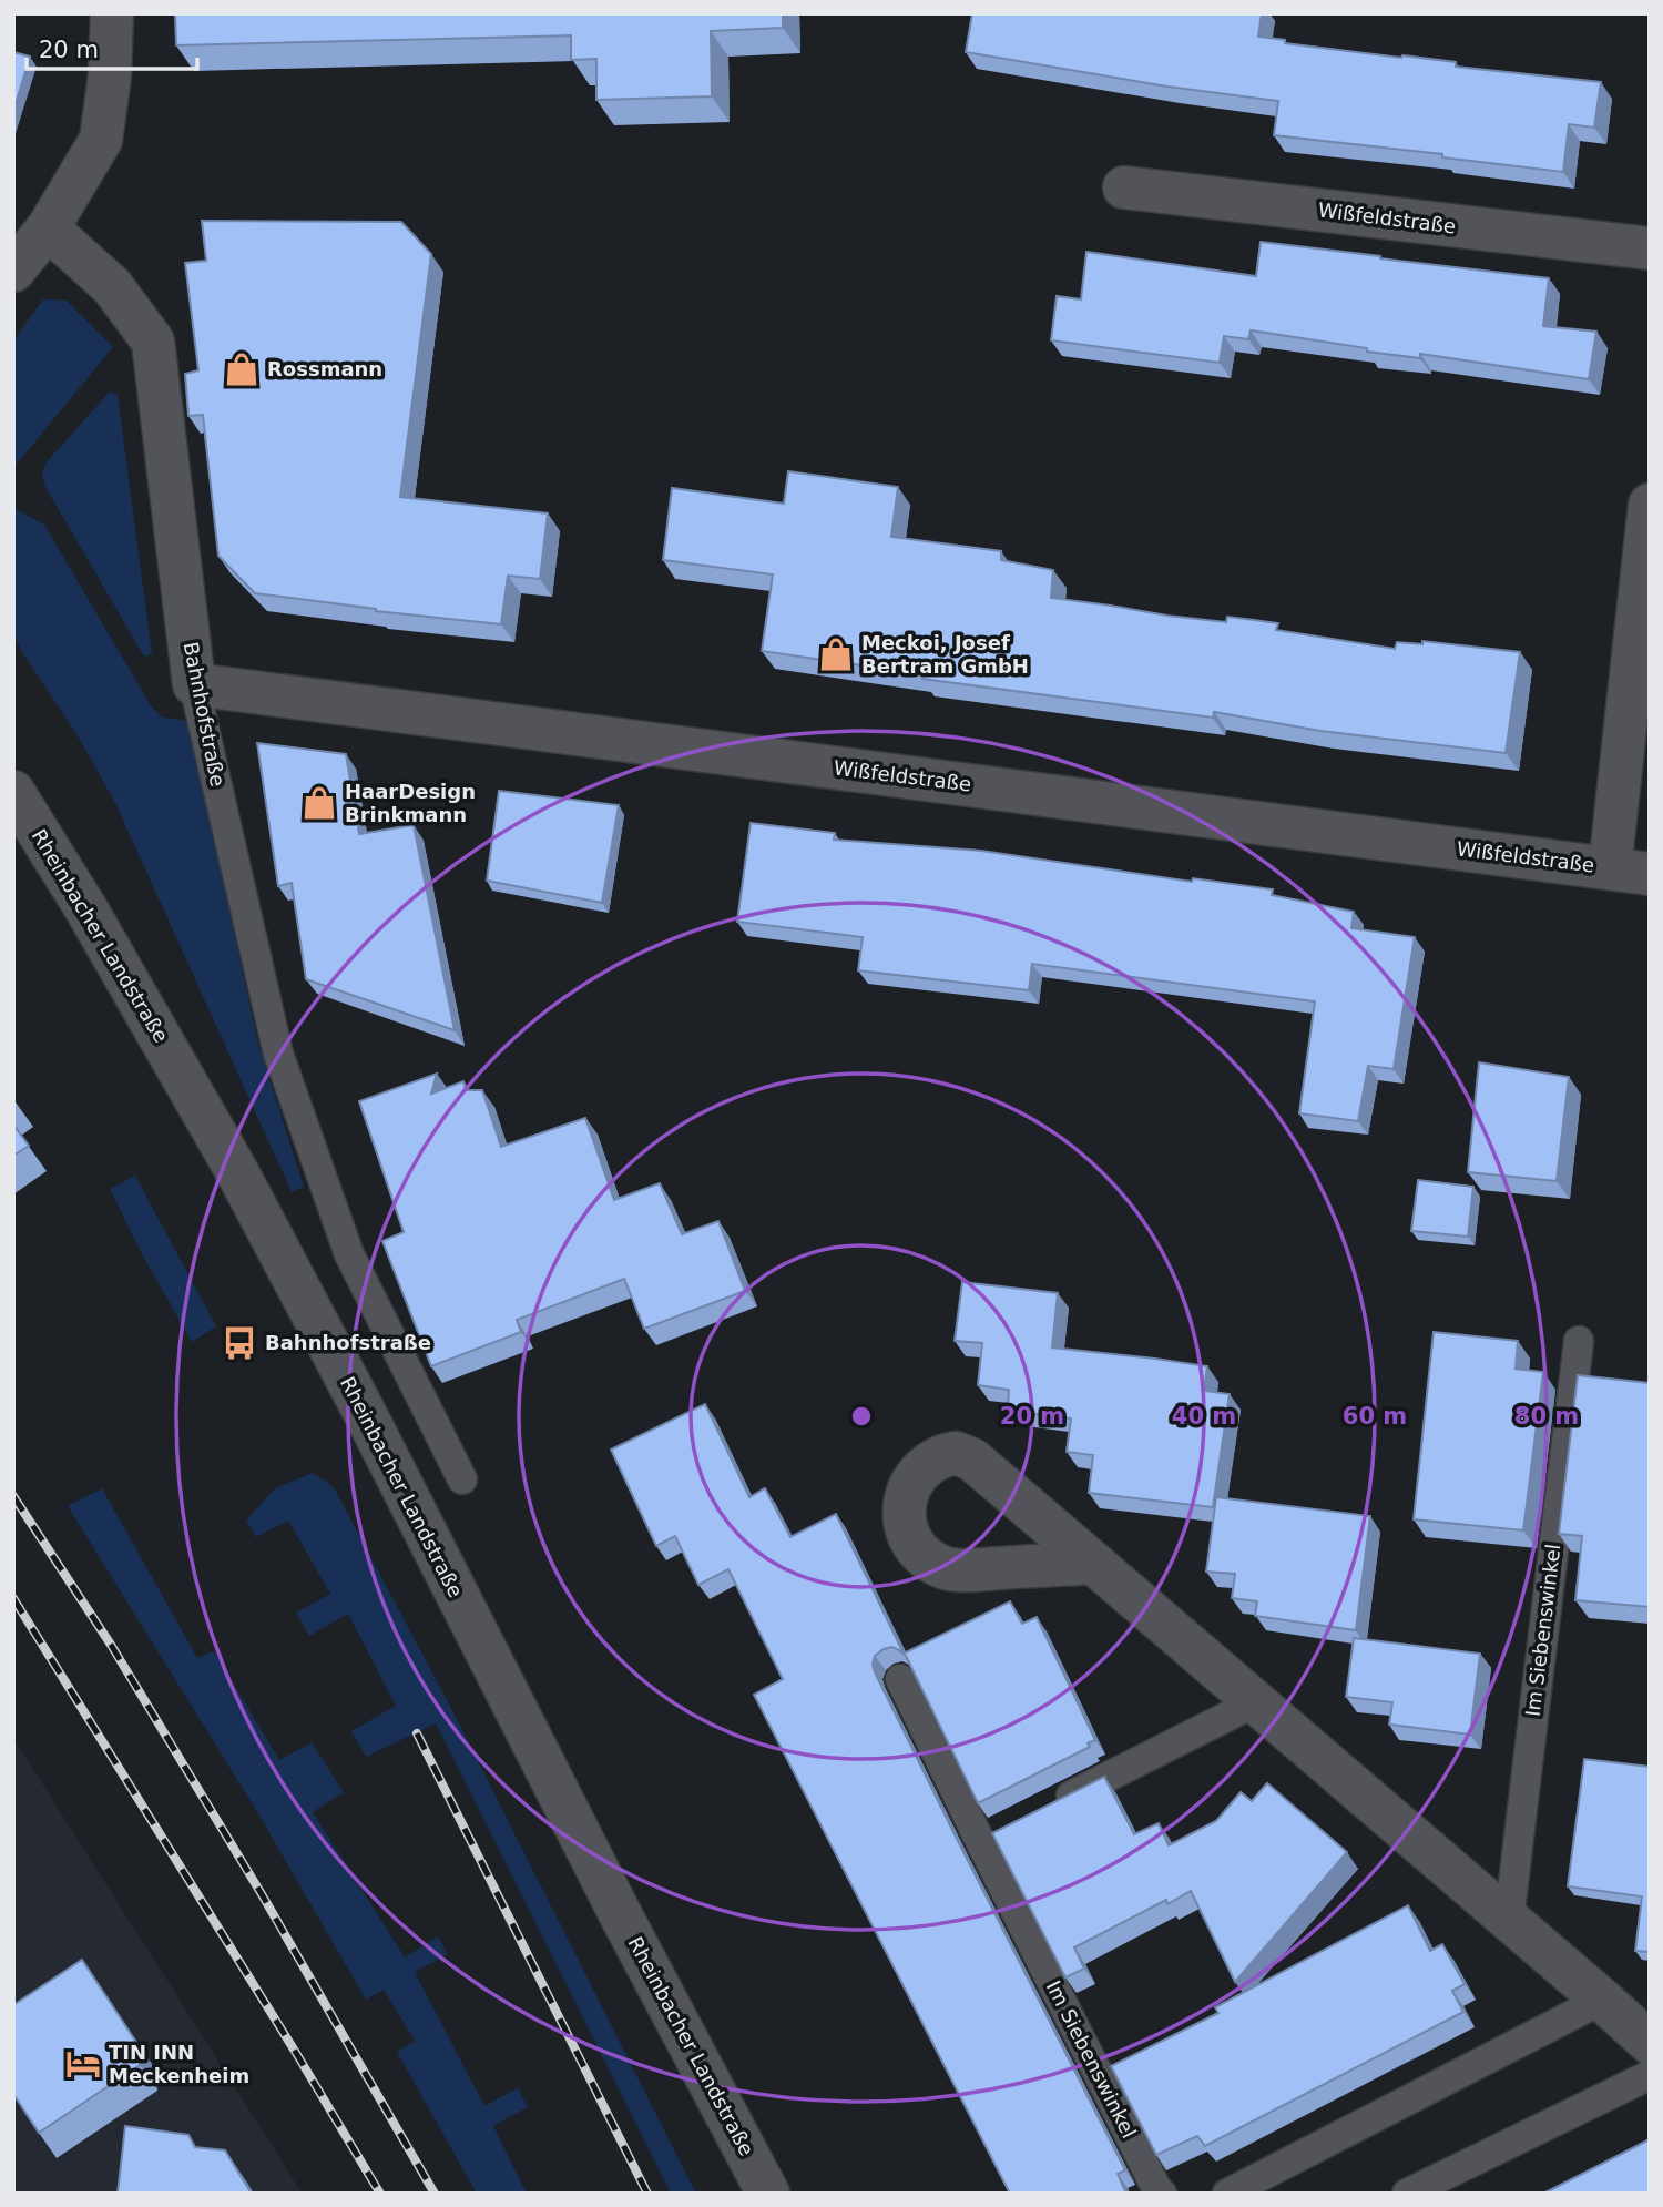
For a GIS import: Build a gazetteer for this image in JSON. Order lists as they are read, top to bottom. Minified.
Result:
{"streets":{"street":["Wißfeldstraße","Bahnhofstraße","Rheinbacher Landstraße"],"lane":["Im Siebenswinkel"]},"crossings":[["Wißfeldstraße","Bahnhofstraße"]],"places":{"shop":["Rossmann","Meckoi, Josef Bertram GmbH","HaarDesign Brinkmann"],"bus stop":["Bahnhofstraße"],"hotel":["TIN INN Meckenheim"]},"scale_bar":"20 m","rings":["20 m","40 m","60 m","80 m"]}
